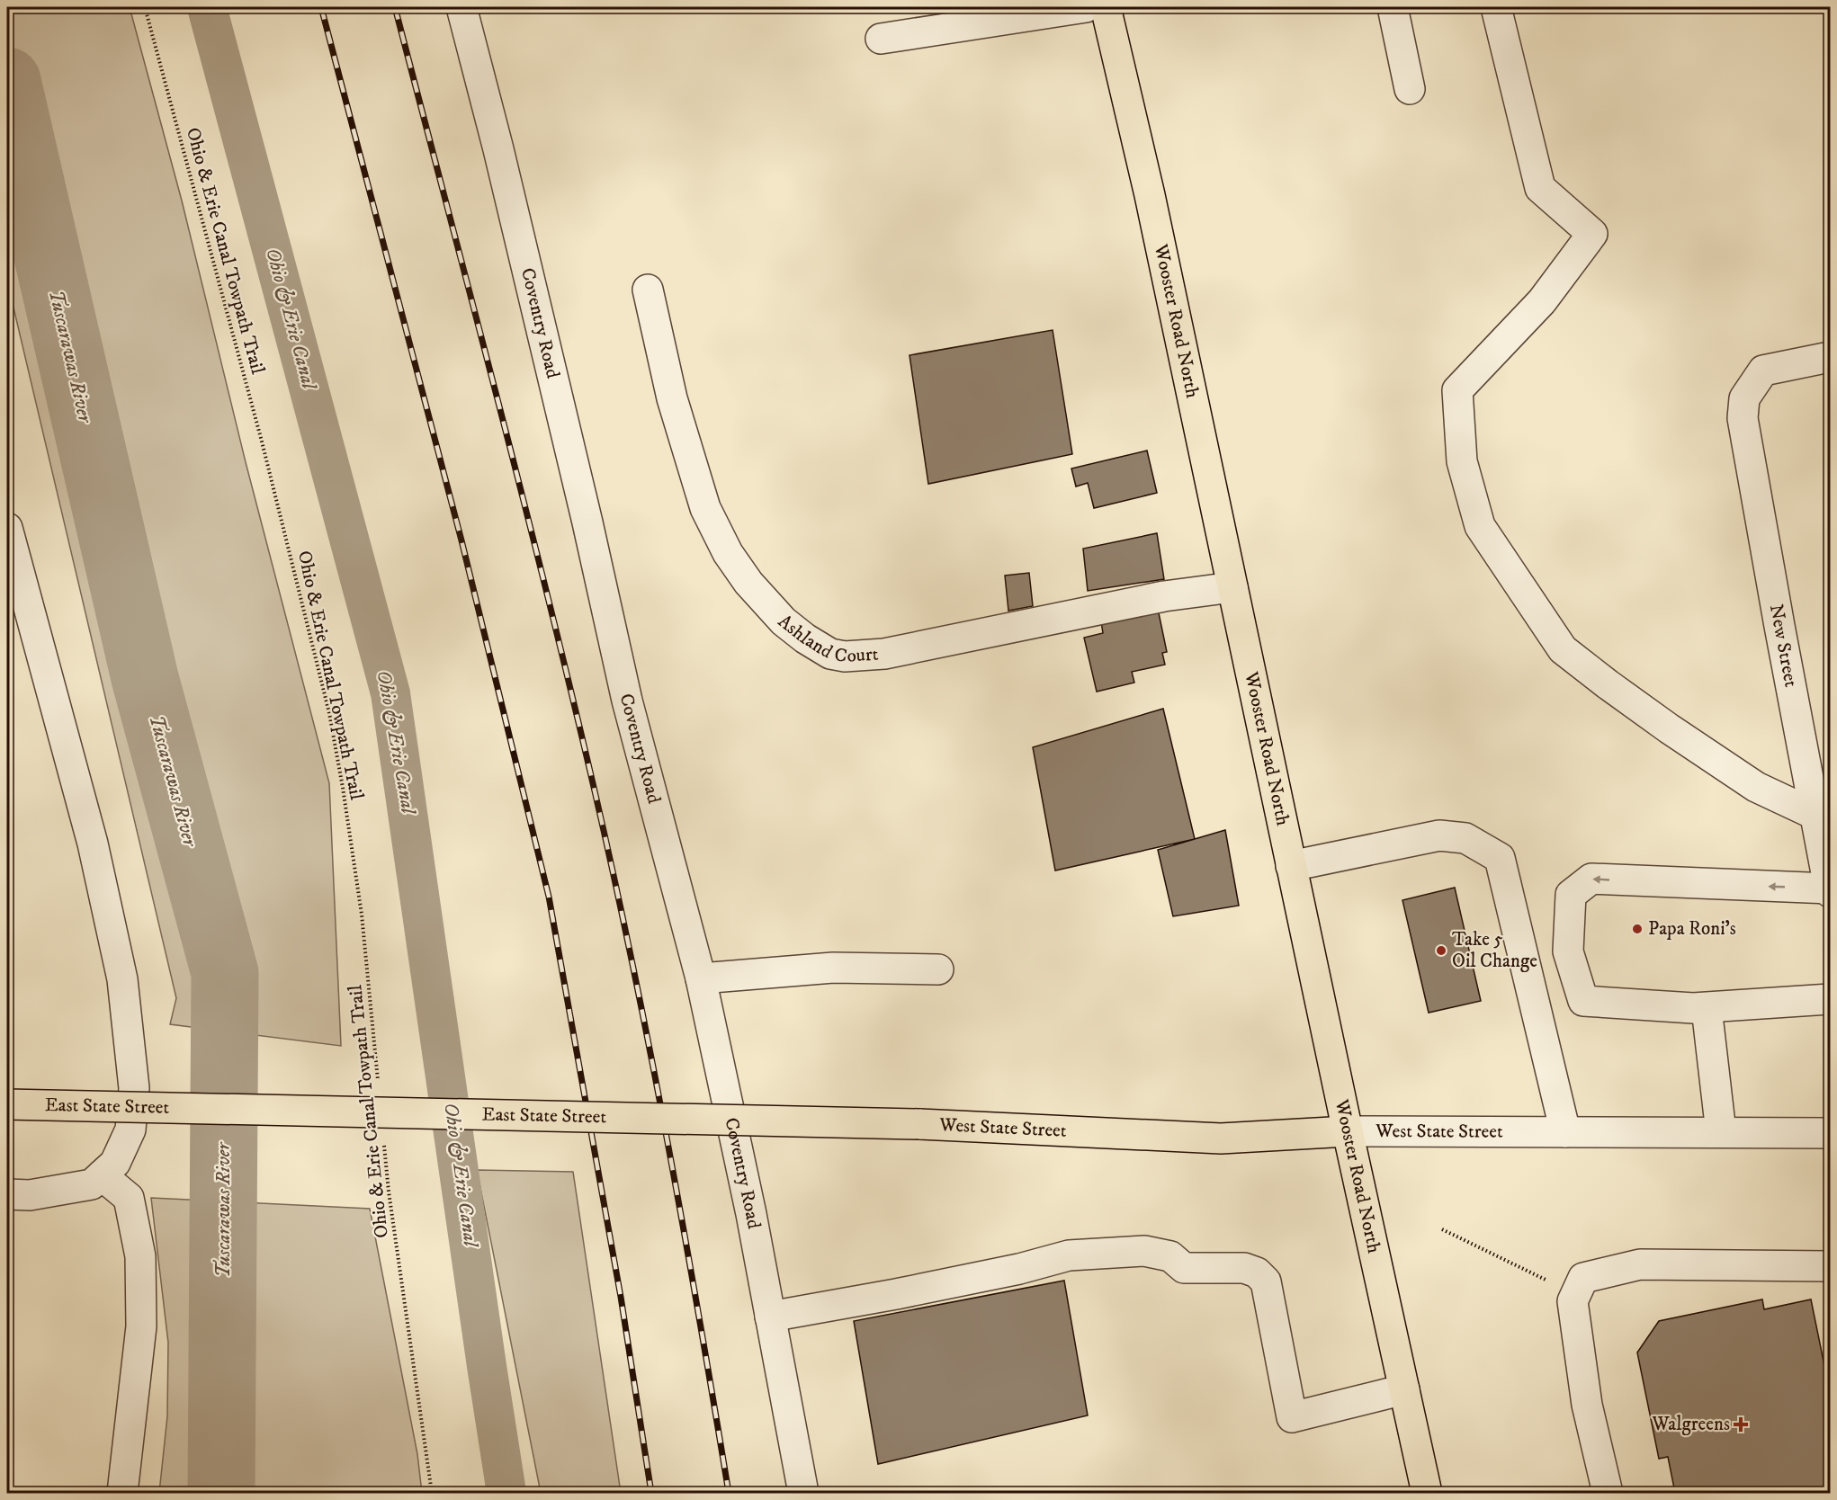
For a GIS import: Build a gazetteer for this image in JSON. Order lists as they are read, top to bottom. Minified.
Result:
{"streets":{"main road":["Wooster Road North","East State Street","West State Street"],"street":["Coventry Road","Ashland Court","New Street"],"path":["Ohio & Erie Canal Towpath Trail"]},"crossings":[["Wooster Road North","Ashland Court"],["Wooster Road North","West State Street"],["East State Street","West State Street"]],"water":["Ohio & Erie Canal","Tuscarawas River"],"places":{"other":["Papa Roni's","Take 5 Oil Change"],"health":["Walgreens"]}}
